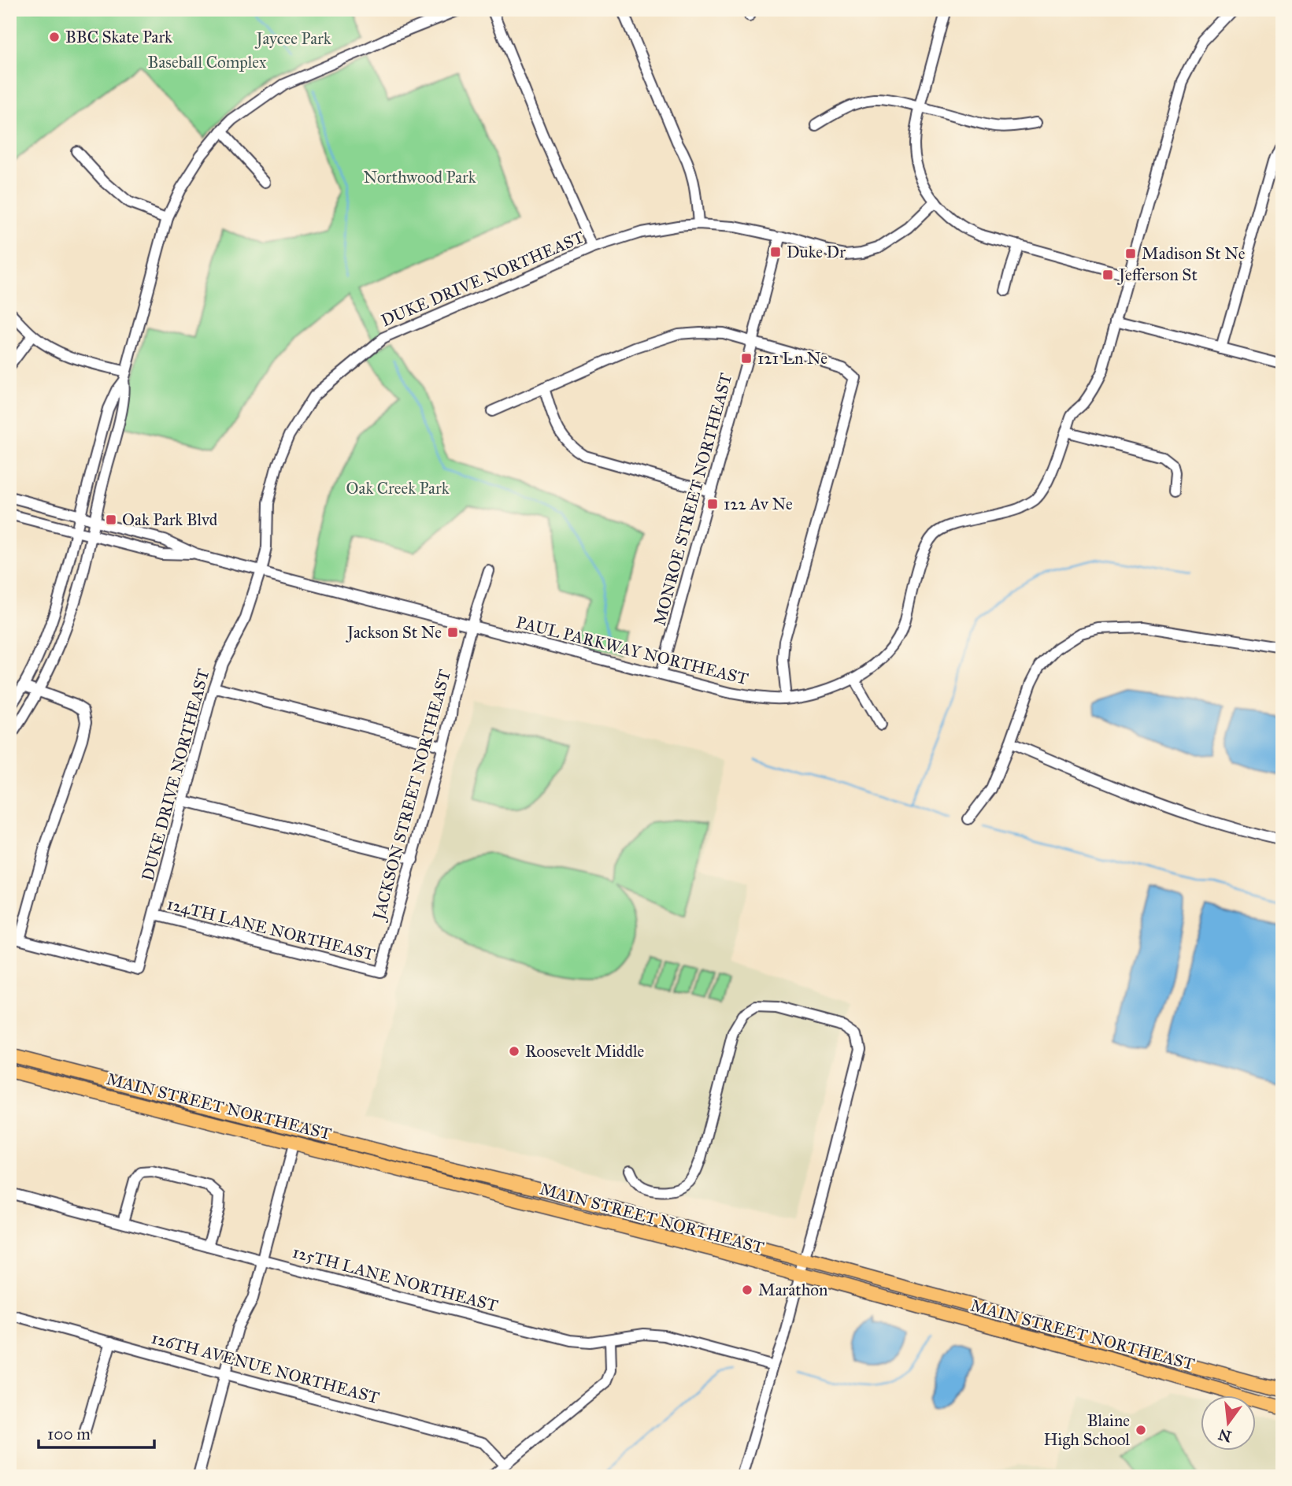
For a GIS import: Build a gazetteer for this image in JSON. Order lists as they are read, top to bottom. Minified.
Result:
{"streets":{"main road":["MAIN STREET NORTHEAST"],"street":["DUKE DRIVE NORTHEAST","MONROE STREET NORTHEAST","PAUL PARKWAY NORTHEAST","JACKSON STREET NORTHEAST","124TH LANE NORTHEAST","125TH LANE NORTHEAST","126TH AVENUE NORTHEAST"]},"crossings":[["DUKE DRIVE NORTHEAST","MONROE STREET NORTHEAST"],["DUKE DRIVE NORTHEAST","PAUL PARKWAY NORTHEAST"],["DUKE DRIVE NORTHEAST","124TH LANE NORTHEAST"],["MONROE STREET NORTHEAST","PAUL PARKWAY NORTHEAST"],["PAUL PARKWAY NORTHEAST","JACKSON STREET NORTHEAST"],["JACKSON STREET NORTHEAST","124TH LANE NORTHEAST"]],"parks":["Jaycee Park","Baseball Complex","Northwood Park","Oak Creek Park"],"places":{"other":["BBC Skate Park","Roosevelt Middle","Marathon","Blaine High School"],"transit":["Duke Dr","Madison St Ne","Jefferson St","121 Ln Ne","122 Av Ne","Oak Park Blvd","Jackson St Ne"]},"scale_bar":"100 m","north":"bottom"}
